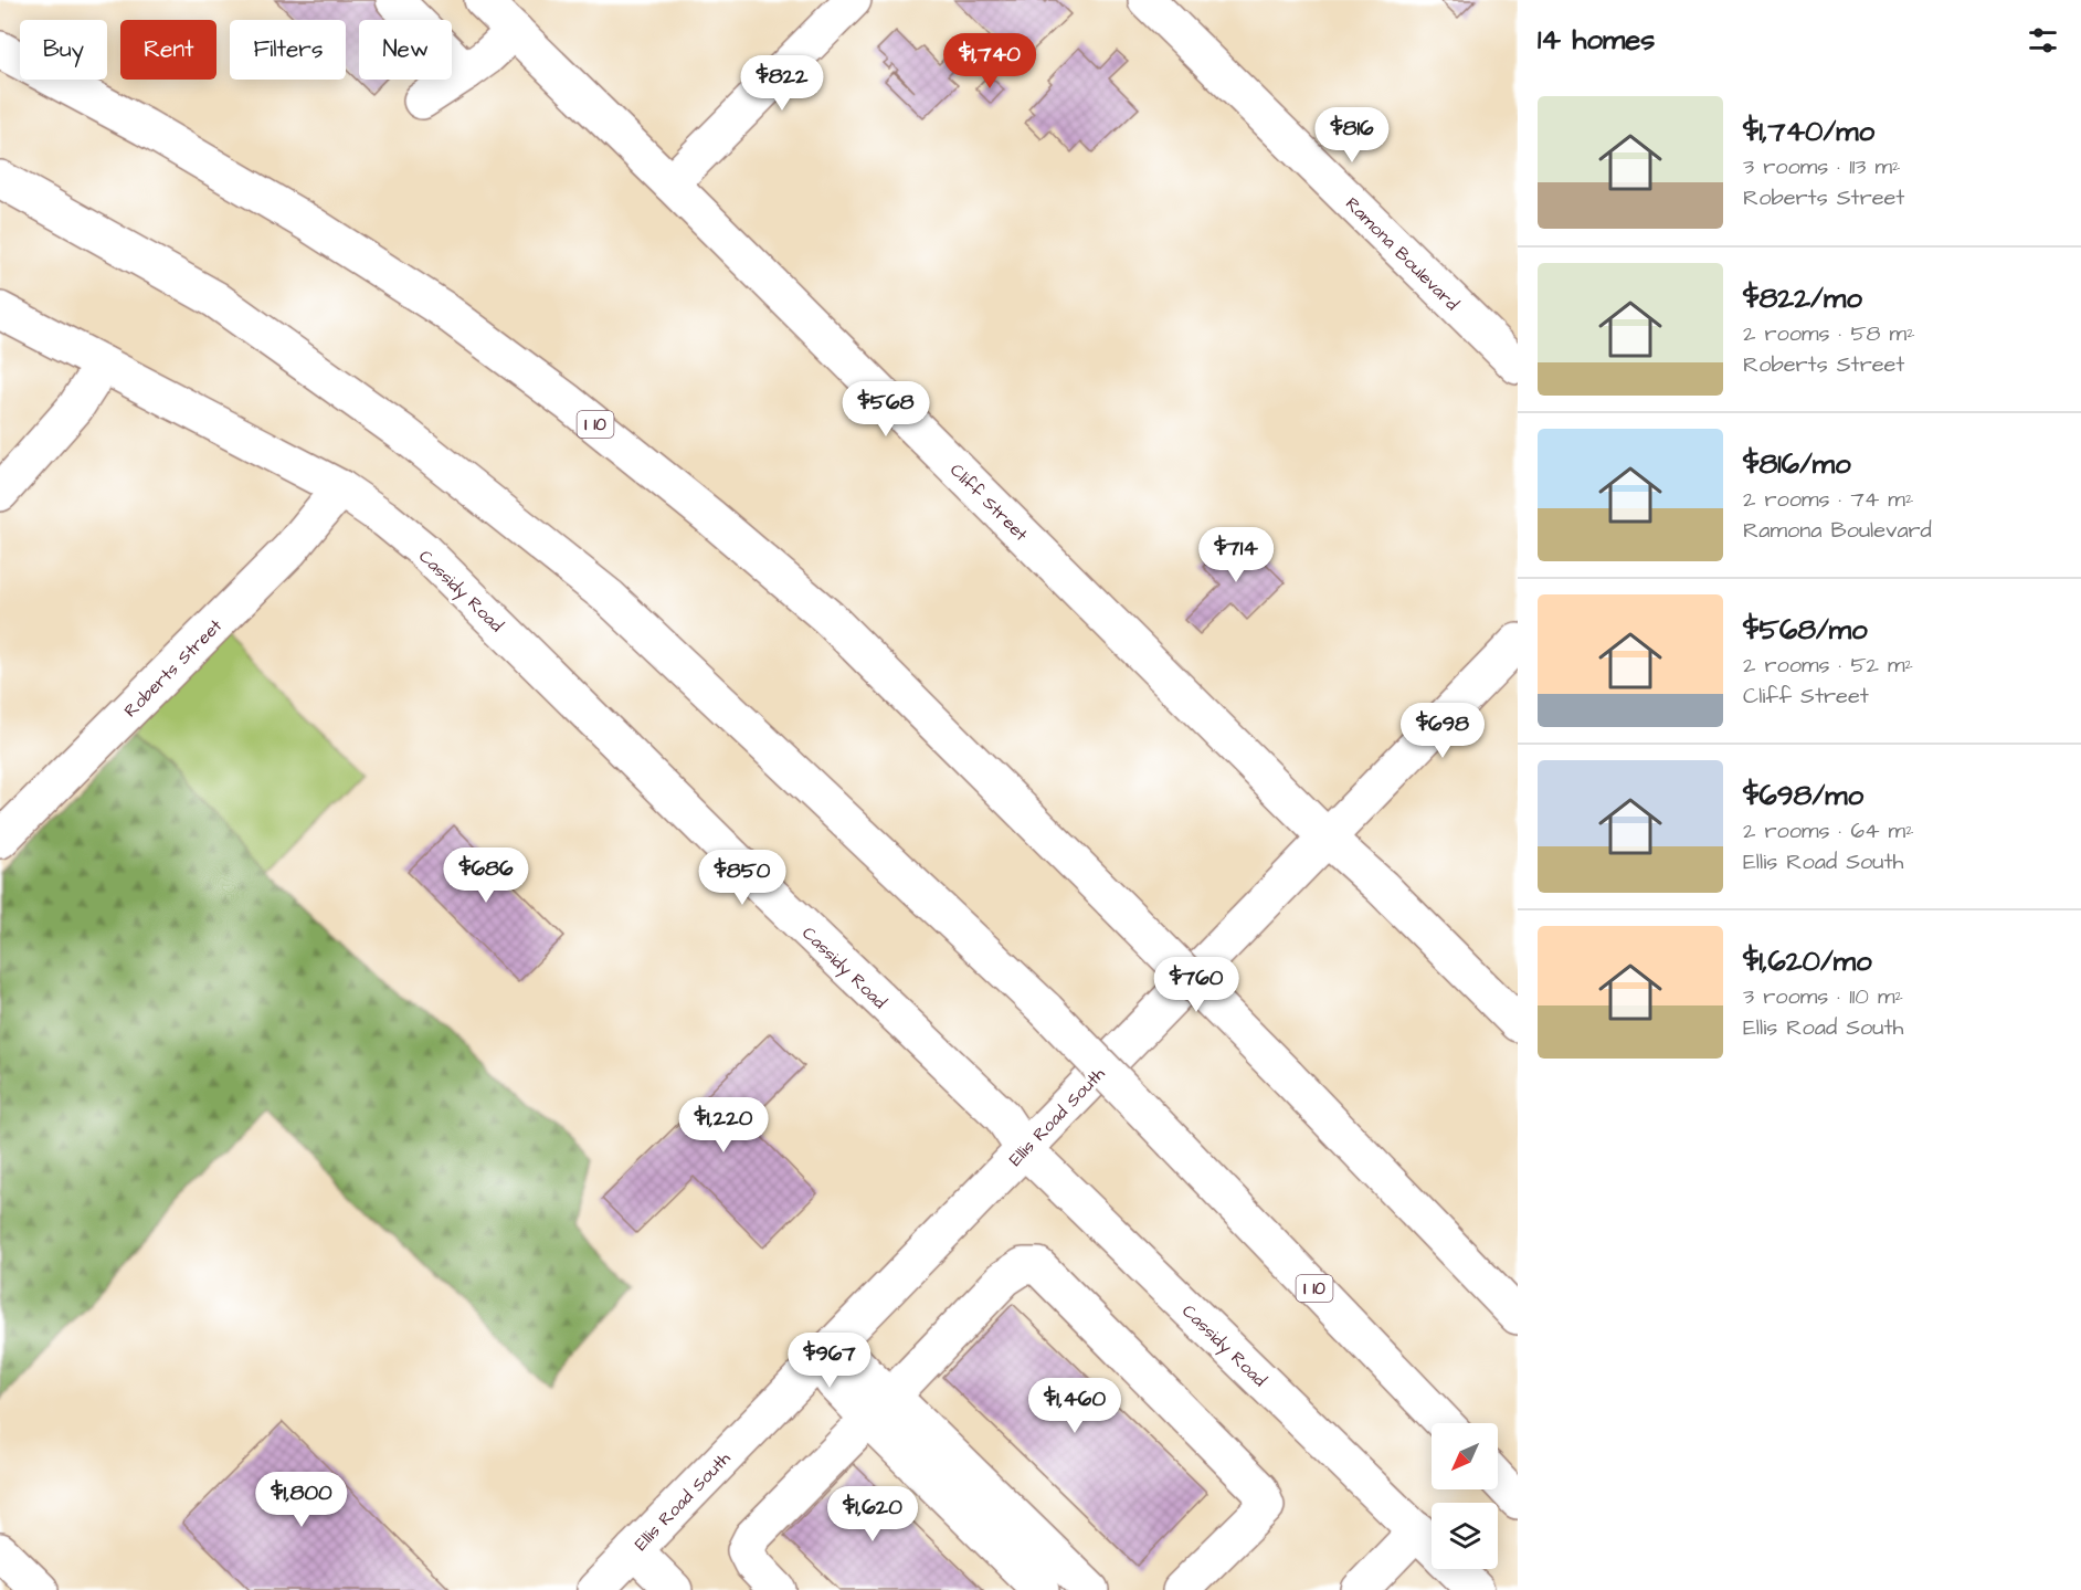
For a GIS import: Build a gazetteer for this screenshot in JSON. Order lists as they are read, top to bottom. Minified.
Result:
{"streets":{"main road":["Ramona Boulevard","I 10","Cliff Street","Cassidy Road","Roberts Street","Ellis Road South"]},"crossings":[["Cliff Street","Ellis Road South"],["Cassidy Road","Roberts Street"],["Cassidy Road","Ellis Road South"]],"north":"bottom left","page":{"heading":"14 homes","chip":["Buy","Rent","Filters","New"],"price":["$1,740","$822","$816","$568","$714","$698","$686","$850","$760","$1,220","$967","$1,460","$1,800","$1,620"],"list":[{"name":"$1,740/mo","note":"3 rooms · 113 m² · Roberts Street"},{"name":"$822/mo","note":"2 rooms · 58 m² · Roberts Street"},{"name":"$816/mo","note":"2 rooms · 74 m² · Ramona Boulevard"},{"name":"$568/mo","note":"2 rooms · 52 m² · Cliff Street"},{"name":"$698/mo","note":"2 rooms · 64 m² · Ellis Road South"},{"name":"$1,620/mo","note":"3 rooms · 110 m² · Ellis Road South"}]}}
